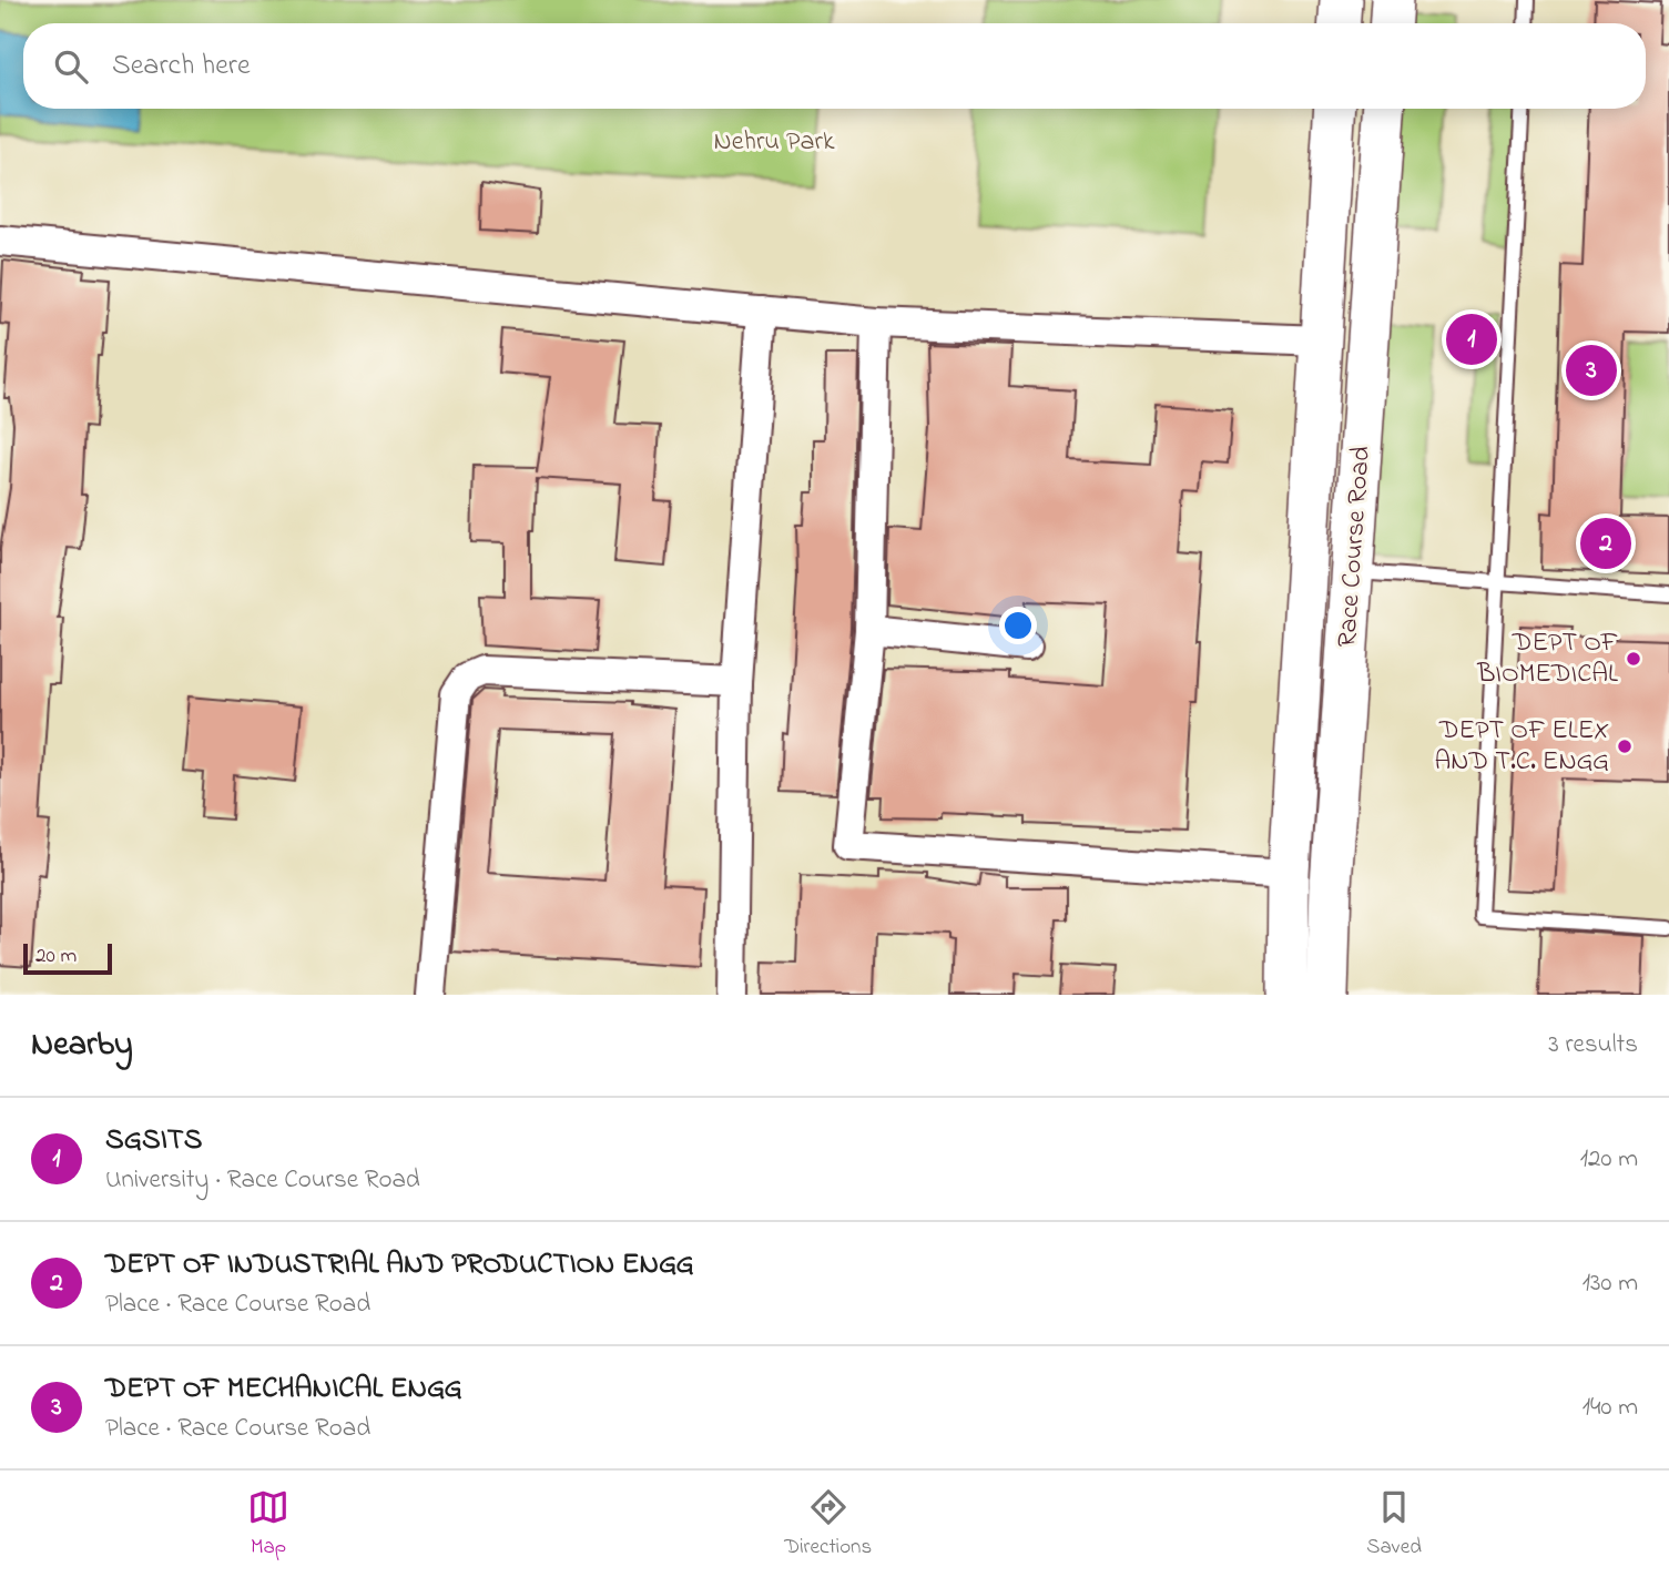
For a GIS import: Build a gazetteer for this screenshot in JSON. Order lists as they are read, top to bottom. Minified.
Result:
{"streets":{"street":["Race Course Road"]},"parks":["Nehru Park"],"places":["DEPT OF BIOMEDICAL","DEPT OF ELEX AND T.C. ENGG"],"scale_bar":"20 m","page":{"search":"Search here","pins":["1","3","2"],"scale":"20 m","heading":["Nearby","3 results"],"list":[{"mark":"1","name":"SGSITS","note":"University · Race Course Road","value":"120 m"},{"mark":"2","name":"DEPT OF INDUSTRIAL AND PRODUCTION ENGG","note":"Place · Race Course Road","value":"130 m"},{"mark":"3","name":"DEPT OF MECHANICAL ENGG","note":"Place · Race Course Road","value":"140 m"}],"nav":["Map","Directions","Saved"]}}
